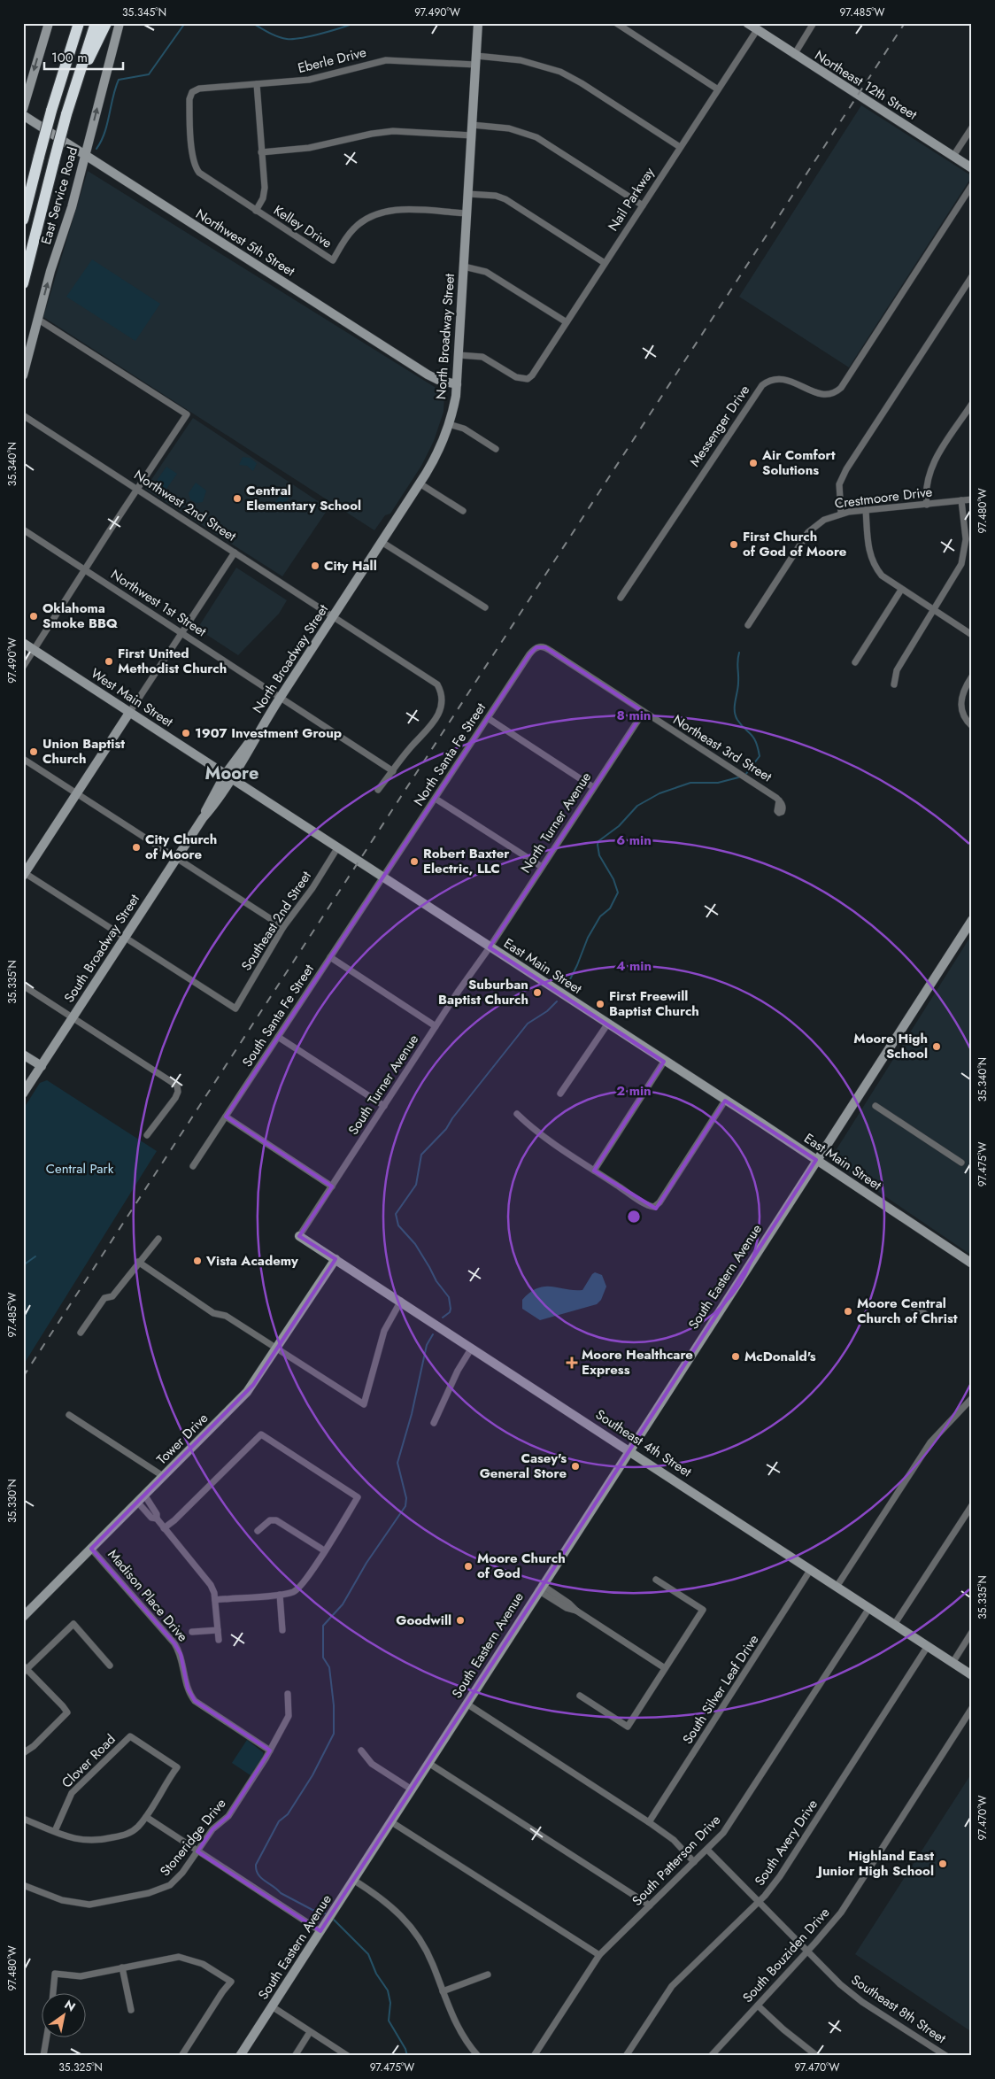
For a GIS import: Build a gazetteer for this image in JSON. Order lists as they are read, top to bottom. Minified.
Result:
{"streets":{"main road":["Northeast 12th Street","East Service Road","Northwest 5th Street","North Broadway Street","West Main Street","South Broadway Street","East Main Street","South Eastern Avenue","Tower Drive","Southeast 4th Street"],"street":["Eberle Drive","Nail Parkway","Kelley Drive","Messenger Drive","Crestmoore Drive","Northwest 2nd Street","Northwest 1st Street","Northeast 3rd Street","North Santa Fe Street","North Turner Avenue","Southeast 2nd Street","South Santa Fe Street","South Turner Avenue","Madison Place Drive","South Silver Leaf Drive","Clover Road","Stoneridge Drive","South Avery Drive","South Patterson Drive","South Bouziden Drive","Southeast 8th Street"]},"crossings":[["Eberle Drive","Nail Parkway"],["Eberle Drive","Kelley Drive"],["Eberle Drive","North Broadway Street"],["Northeast 12th Street","Nail Parkway"],["East Service Road","Northwest 5th Street"],["Nail Parkway","North Broadway Street"],["Kelley Drive","North Broadway Street"],["Northwest 5th Street","North Broadway Street"],["North Broadway Street","Northwest 2nd Street"],["North Broadway Street","Northwest 1st Street"],["North Broadway Street","West Main Street"],["North Broadway Street","South Broadway Street"],["North Broadway Street","East Main Street"],["Northwest 2nd Street","Northwest 1st Street"],["West Main Street","South Broadway Street"],["West Main Street","East Main Street"],["Northeast 3rd Street","North Santa Fe Street"],["Northeast 3rd Street","North Turner Avenue"],["North Santa Fe Street","East Main Street"],["North Santa Fe Street","South Santa Fe Street"],["North Turner Avenue","East Main Street"],["North Turner Avenue","South Turner Avenue"],["Southeast 2nd Street","South Broadway Street"],["Southeast 2nd Street","East Main Street"],["South Broadway Street","East Main Street"],["East Main Street","South Santa Fe Street"],["East Main Street","South Turner Avenue"],["East Main Street","South Eastern Avenue"],["South Turner Avenue","Southeast 4th Street"],["South Eastern Avenue","Southeast 4th Street"],["Tower Drive","Southeast 4th Street"],["Tower Drive","Madison Place Drive"],["Southeast 4th Street","South Silver Leaf Drive"],["Southeast 4th Street","South Avery Drive"],["Southeast 4th Street","South Patterson Drive"],["Madison Place Drive","Stoneridge Drive"],["South Avery Drive","Southeast 8th Street"],["South Patterson Drive","Southeast 8th Street"],["South Bouziden Drive","Southeast 8th Street"]],"one_way":["East Service Road"],"districts":["Moore"],"parks":["Central Park"],"places":{"other":["Air Comfort Solutions","Central Elementary School","First Church of God of Moore","City Hall","Oklahoma Smoke BBQ","First United Methodist Church","1907 Investment Group","Union Baptist Church","City Church of Moore","Robert Baxter Electric, LLC","Suburban Baptist Church","First Freewill Baptist Church","Moore High School","Vista Academy","Moore Central Church of Christ","McDonald's","Casey's General Store","Moore Church of God","Goodwill","Highland East Junior High School"],"health":["Moore Healthcare Express"]},"scale_bar":"100 m","north":"top right","coordinates":["35.345°N","97.490°W","97.485°W","35.340°N","97.480°W","35.335°N","97.475°W","35.330°N","97.470°W","35.325°N"],"rings":["8 min","6 min","4 min","2 min"]}
